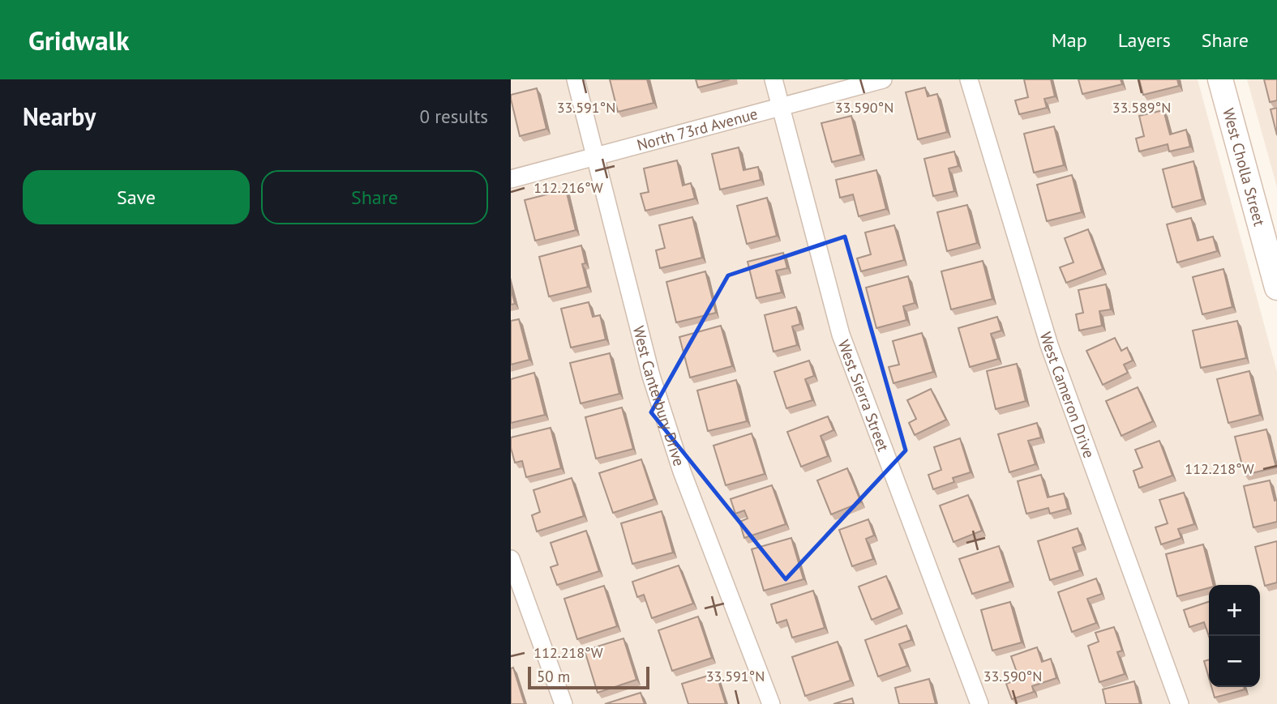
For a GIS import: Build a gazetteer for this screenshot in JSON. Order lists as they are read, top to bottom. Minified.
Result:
{"streets":{"street":["North 73rd Avenue","West Cholla Street","West Cameron Drive","West Sierra Street","West Canterbury Drive"]},"crossings":[["North 73rd Avenue","West Sierra Street"],["North 73rd Avenue","West Canterbury Drive"]],"scale_bar":"50 m","page":{"header":"Gridwalk","nav":["Map","Layers","Share"],"heading":["Nearby","0 results"],"buttons":["Save","Share"],"map_buttons":["+","−"],"scale":"50 m"},"coordinates":["33.591°N","33.590°N","33.589°N","112.216°W","112.218°W"]}
